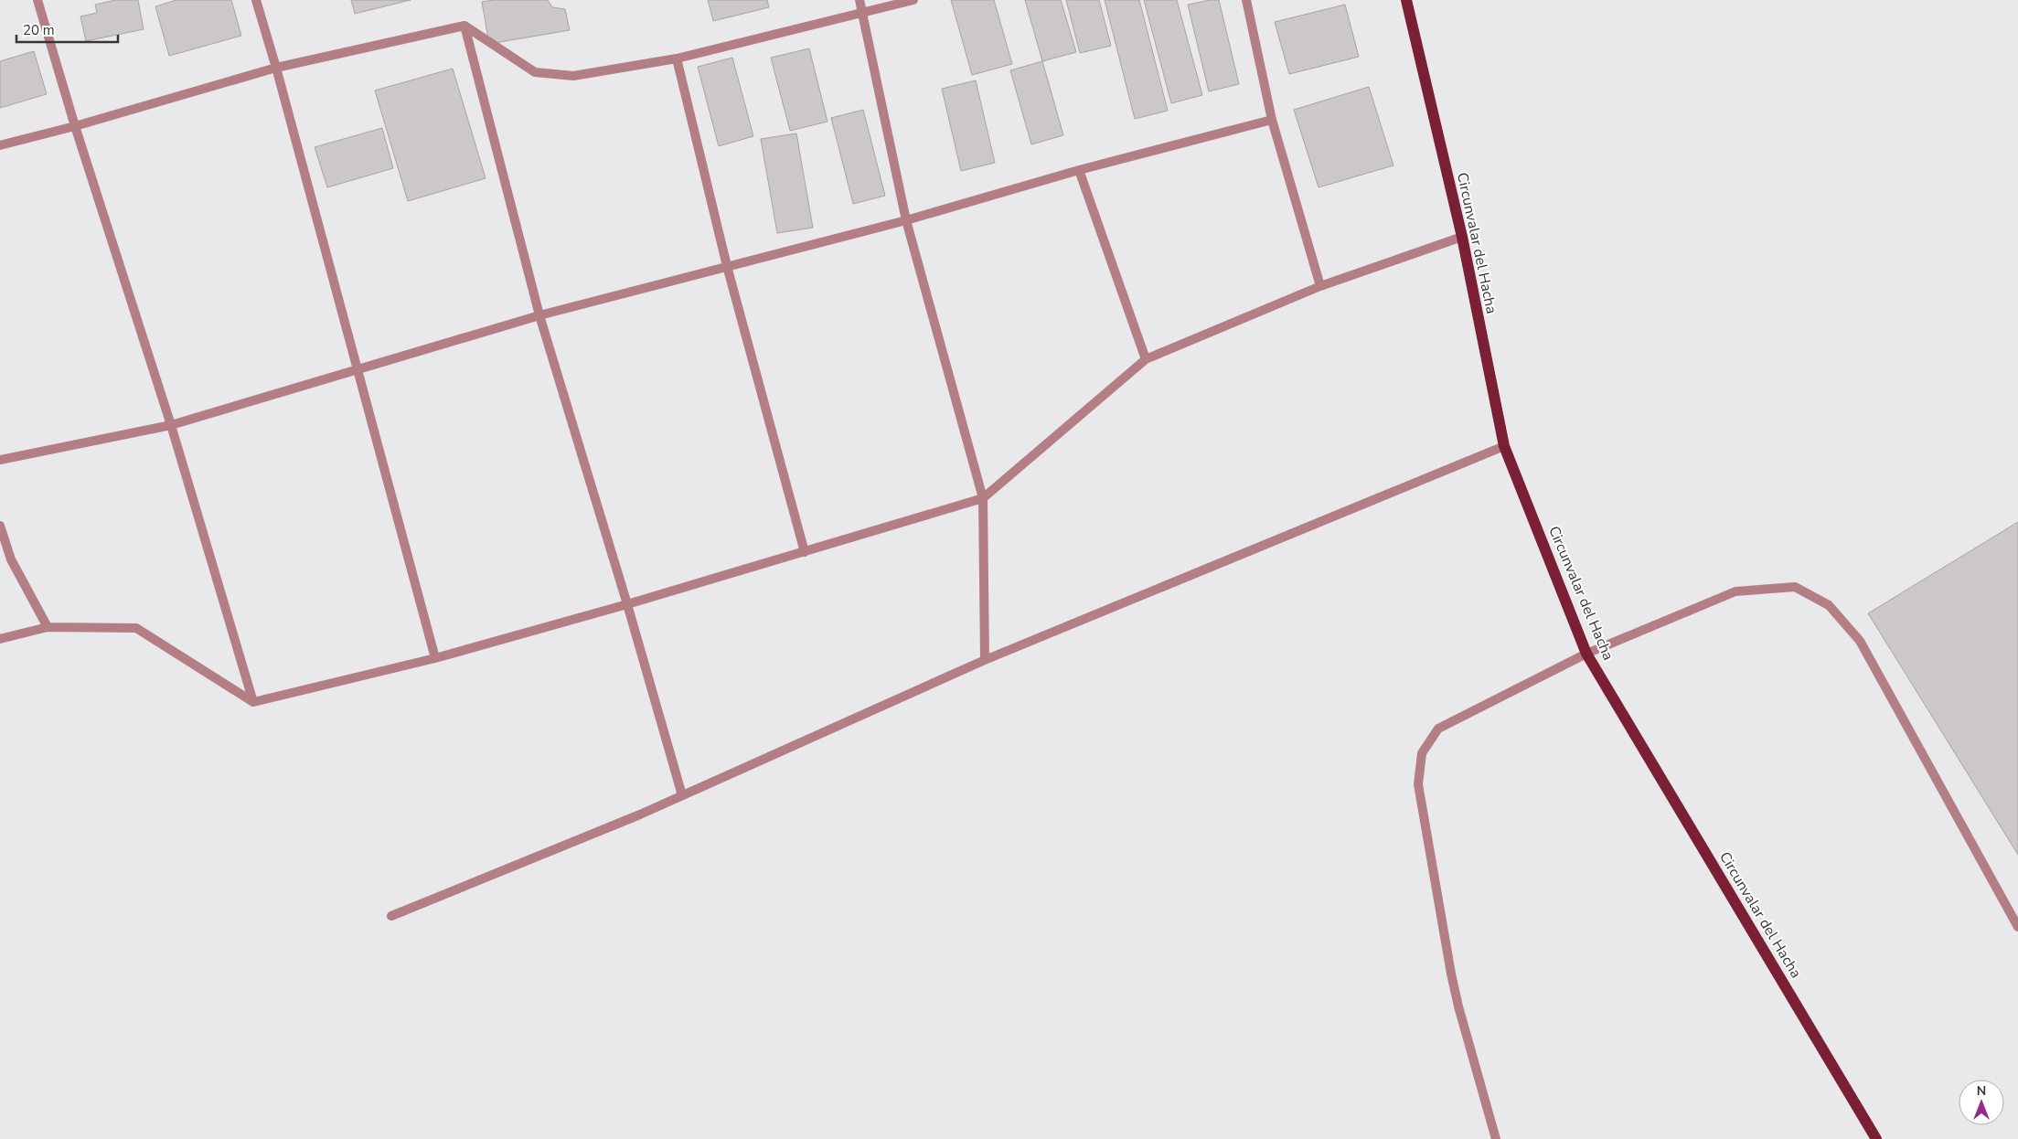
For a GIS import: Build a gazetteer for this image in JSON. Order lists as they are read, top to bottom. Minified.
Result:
{"streets":{"main road":["Circunvalar del Hacha"]},"scale_bar":"20 m","north":"top"}
